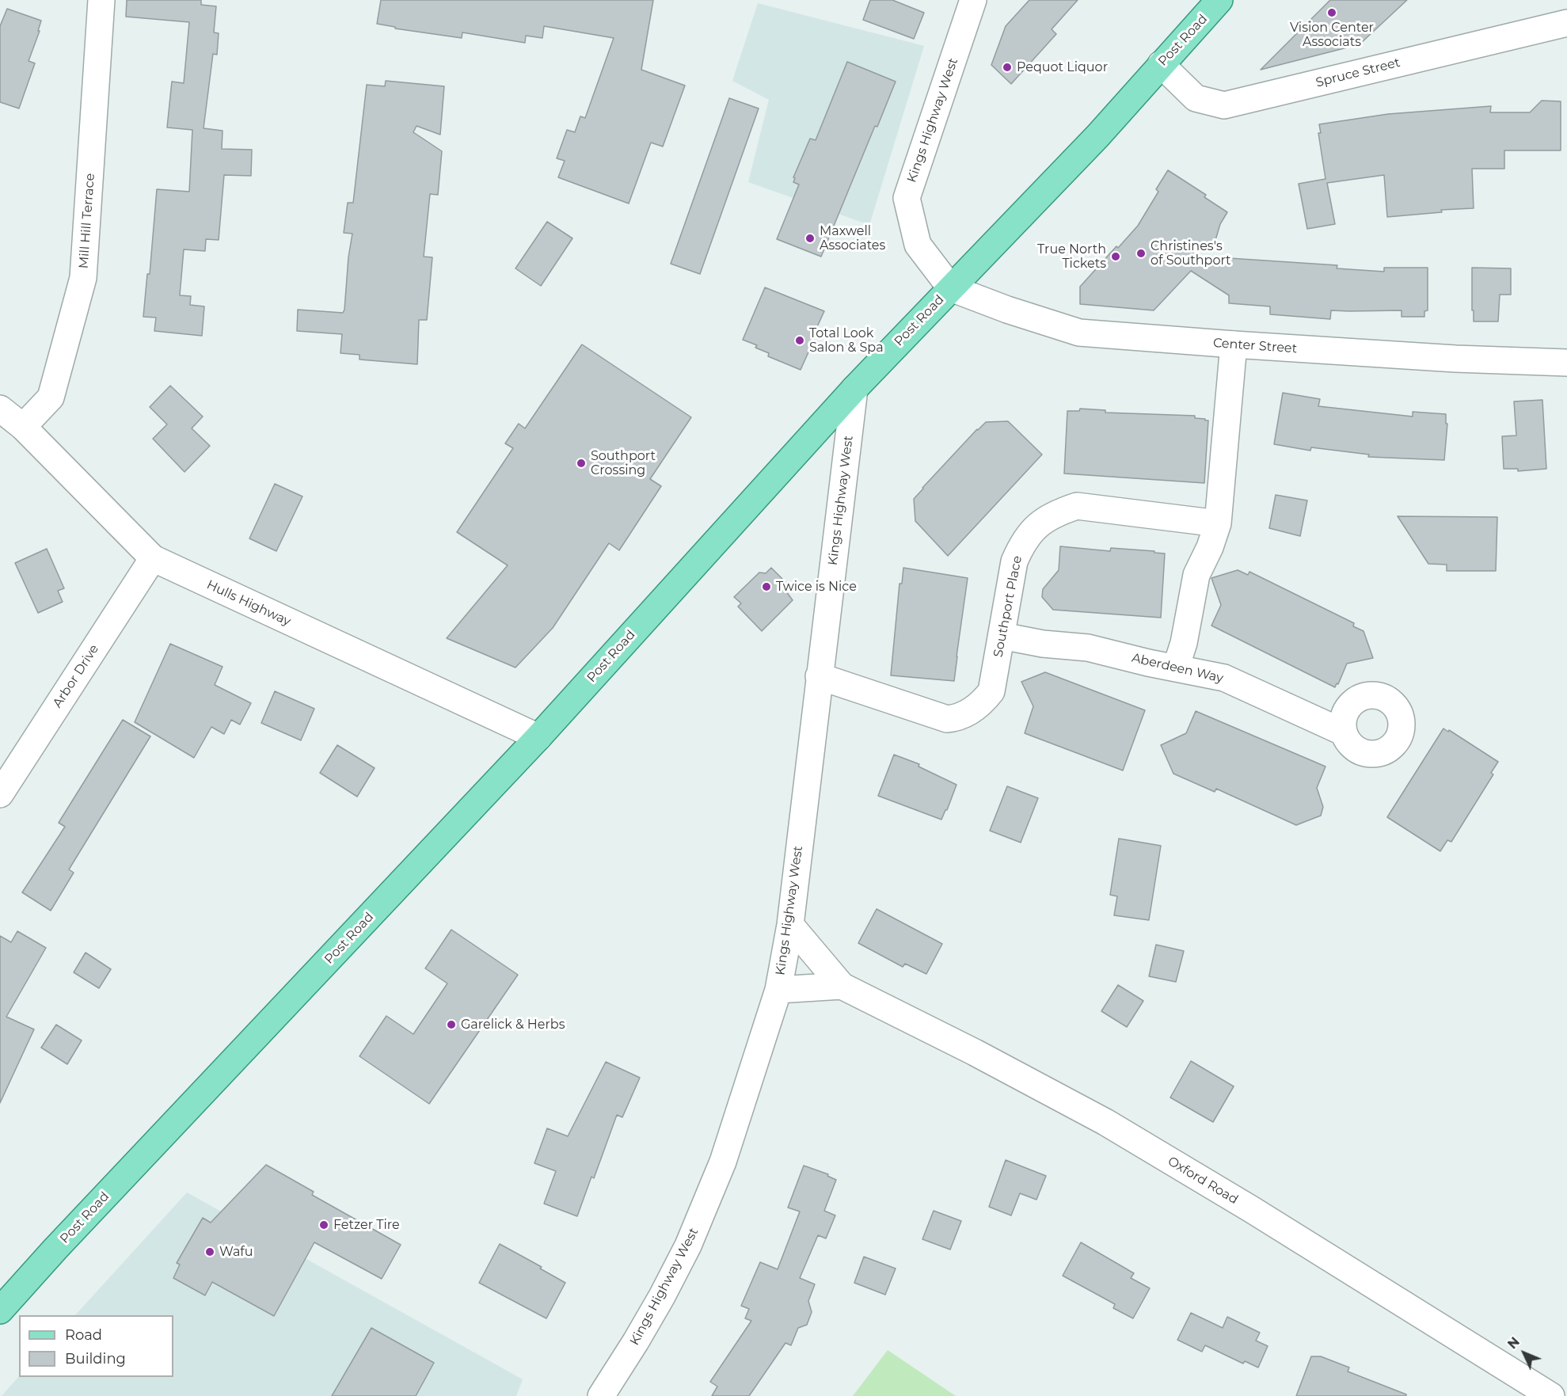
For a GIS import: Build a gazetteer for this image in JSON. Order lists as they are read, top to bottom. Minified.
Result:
{"streets":{"main road":["Post Road"],"street":["Spruce Street","Kings Highway West","Mill Hill Terrace","Center Street","Hulls Highway","Southport Place","Aberdeen Way","Arbor Drive","Oxford Road"]},"crossings":[["Post Road","Spruce Street"],["Post Road","Kings Highway West"],["Post Road","Center Street"],["Post Road","Hulls Highway"],["Kings Highway West","Center Street"],["Kings Highway West","Southport Place"],["Kings Highway West","Oxford Road"],["Mill Hill Terrace","Hulls Highway"],["Hulls Highway","Arbor Drive"],["Southport Place","Aberdeen Way"]],"places":["Vision Center Associats","Pequot Liquor","Maxwell Associates","Christines's of Southport","True North Tickets","Total Look Salon & Spa","Southport Crossing","Twice is Nice","Garelick & Herbs","Fetzer Tire","Wafu"],"legend":["Road","Building"],"north":"top left"}
